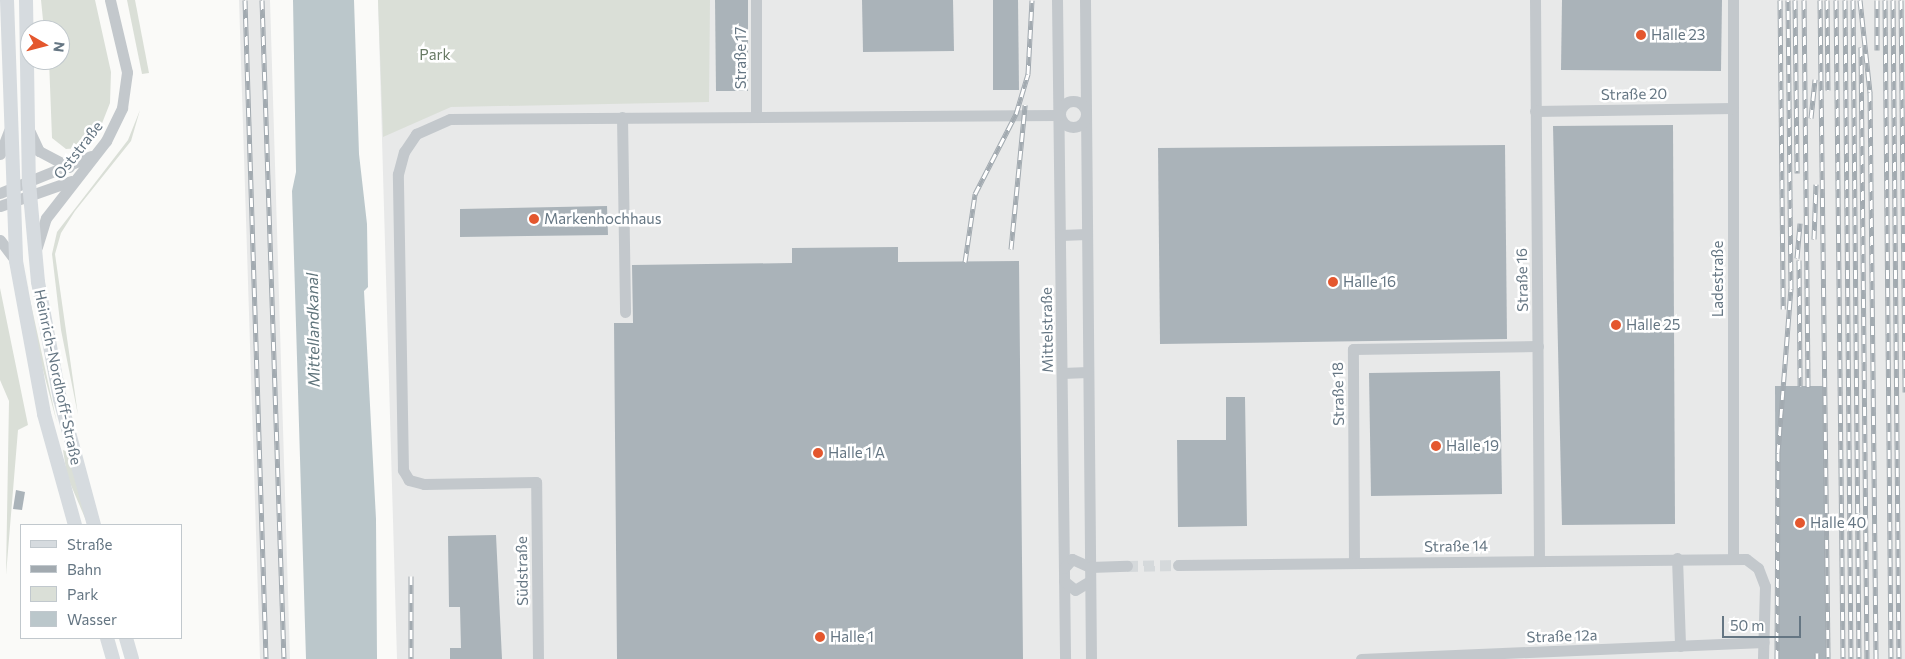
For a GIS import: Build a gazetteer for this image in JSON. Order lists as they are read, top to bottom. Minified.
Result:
{"streets":{"main road":["Heinrich-Nordhoff-Straße"],"street":["Straße 17","Straße 20","Oststraße","Ladestraße","Straße 16","Mittelstraße","Straße 18","Straße 14","Südstraße","Straße 12a"]},"crossings":[["Straße 20","Ladestraße"],["Straße 20","Straße 16"],["Oststraße","Heinrich-Nordhoff-Straße"],["Ladestraße","Straße 14"],["Straße 16","Straße 18"],["Straße 16","Straße 14"],["Straße 18","Straße 14"]],"water":["Mittellandkanal"],"parks":["Park"],"places":["Halle 23","Markenhochhaus","Halle 16","Halle 25","Halle 19","Halle 1 A","Halle 40","Halle 1"],"legend":["Straße","Bahn","Park","Wasser"],"scale_bar":"50 m","north":"right"}
